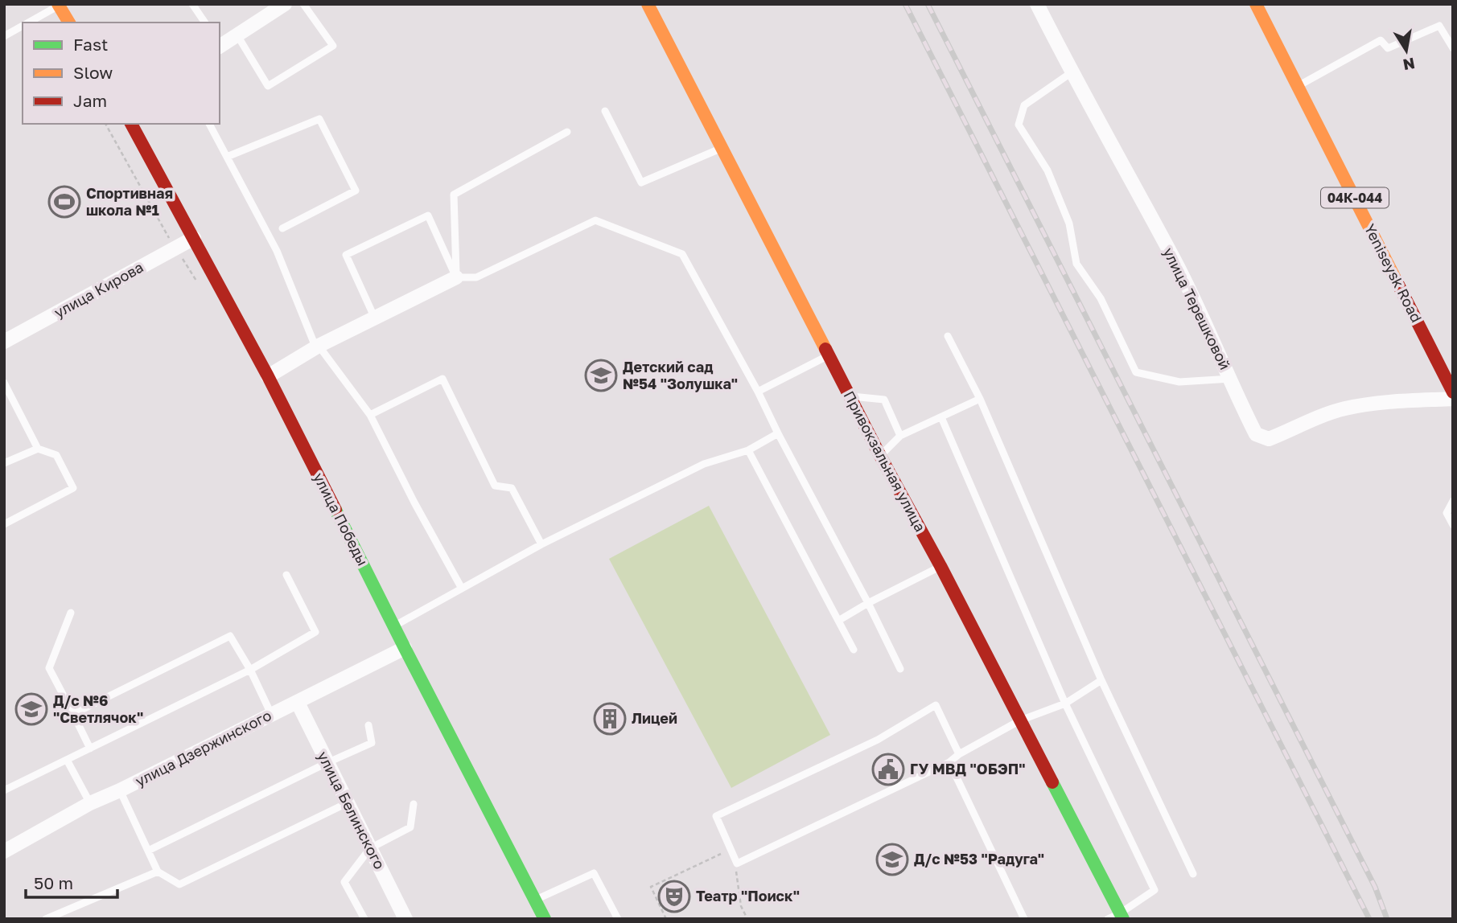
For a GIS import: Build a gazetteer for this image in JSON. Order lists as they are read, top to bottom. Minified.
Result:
{"streets":{"street":["04К-044","Yeniseysk Road","улица Кирова","улица Терешковой","Привокзальная улица","улица Победы","улица Дзержинского","улица Белинского"]},"crossings":[["улица Кирова","улица Победы"],["улица Победы","улица Дзержинского"],["улица Дзержинского","улица Белинского"]],"places":{"sports":["Спортивная школа №1"],"school or university":["Детский сад №54 \"Золушка\"","Д/с №6 \"Светлячок\"","Д/с №53 \"Радуга\""],"building":["Лицей"],"public building":["ГУ МВД \"ОБЭП\""],"theatre":["Театр \"Поиск\""]},"legend":["Fast","Slow","Jam"],"scale_bar":"50 m","north":"bottom"}
